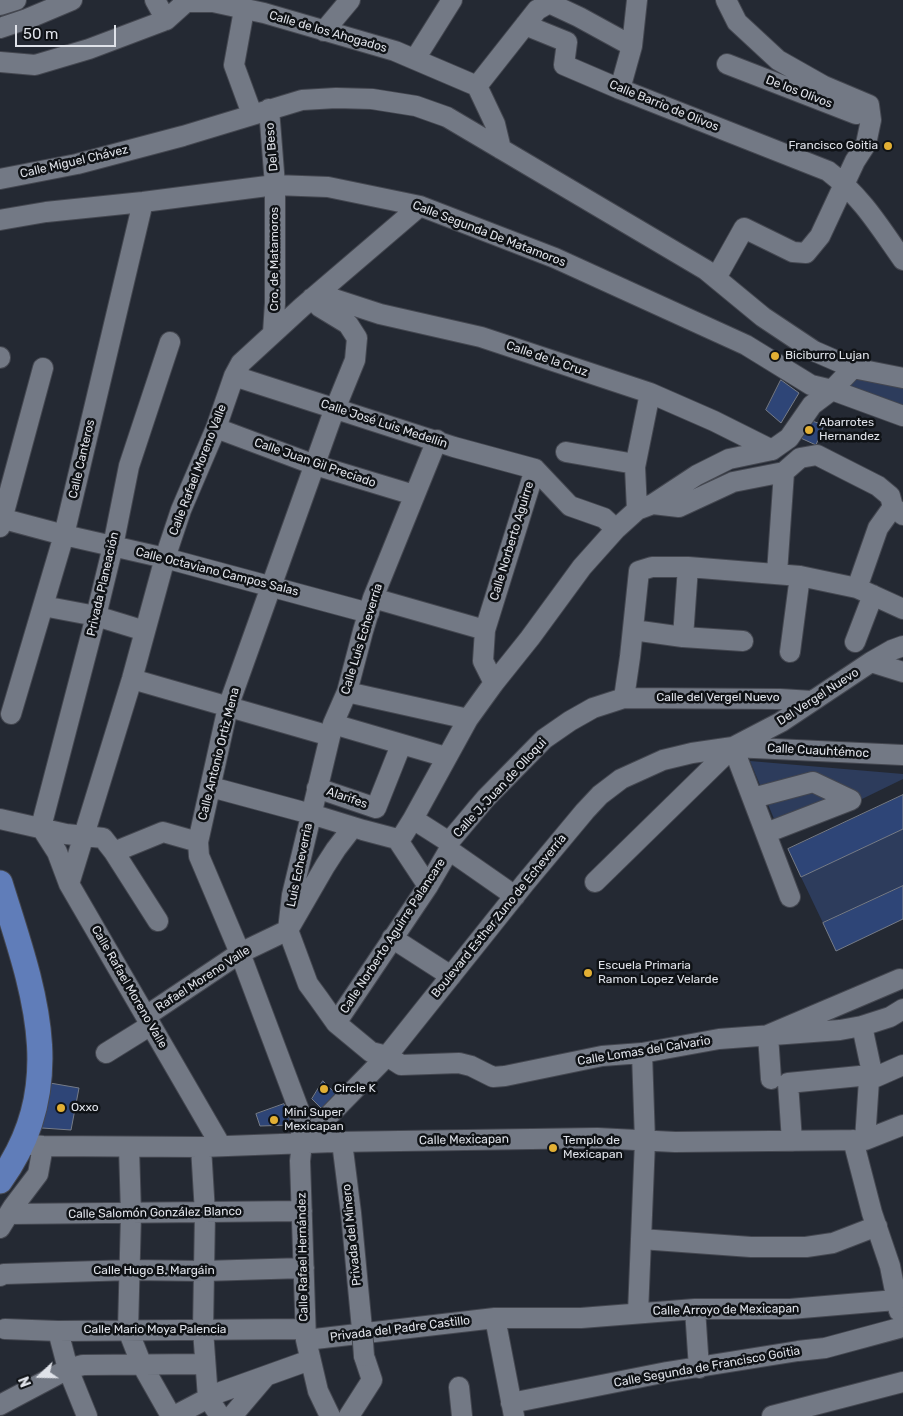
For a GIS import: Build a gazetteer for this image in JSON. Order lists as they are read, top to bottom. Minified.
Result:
{"streets":{"street":["Calle de los Ahogados","De los Olivos","Calle Barrio de Olivos","Del Beso","Calle Miguel Chávez","Calle Segunda De Matamoros","Cro. de Matamoros","Calle de la Cruz","Calle José Luis Medellín","Calle Canteros","Calle Juan Gil Preciado","Calle Rafael Moreno Valle","Calle Norberto Aguirre","Calle Octaviano Campos Salas","Privada Planeación","Calle Luis Echeverría","Del Vergel Nuevo","Calle del Vergel Nuevo","Calle Cuauhtémoc","Calle Antonio Ortiz Mena","Calle J. Juan de Olloqui","Alarifes","Luis Echeverria","Boulevard Esther Zuno de Echeverría","Calle Norberto Aguirre Palancare","Rafael Moreno Valle","Calle Lomas del Calvario","Calle Mexicapan","Calle Salomón González Blanco","Privada del Minero","Calle Rafael Hernández","Calle Hugo B. Margáin","Calle Arroyo de Mexicapan","Privada del Padre Castillo","Calle Mario Moya Palencia","Calle Segunda de Francisco Goitia"]},"crossings":[["Calle de los Ahogados","Del Beso"],["Del Beso","Calle Miguel Chávez"],["Del Beso","Calle Segunda De Matamoros"],["Del Beso","Cro. de Matamoros"],["Calle Segunda De Matamoros","Cro. de Matamoros"],["Calle Segunda De Matamoros","Calle Canteros"],["Calle Segunda De Matamoros","Calle Rafael Moreno Valle"],["Cro. de Matamoros","Calle Rafael Moreno Valle"],["Calle de la Cruz","Calle Rafael Moreno Valle"],["Calle de la Cruz","Calle Antonio Ortiz Mena"],["Calle José Luis Medellín","Calle Rafael Moreno Valle"],["Calle José Luis Medellín","Calle Norberto Aguirre"],["Calle José Luis Medellín","Calle Luis Echeverría"],["Calle José Luis Medellín","Calle Antonio Ortiz Mena"],["Calle Canteros","Calle Octaviano Campos Salas"],["Calle Juan Gil Preciado","Calle Rafael Moreno Valle"],["Calle Juan Gil Preciado","Calle Luis Echeverría"],["Calle Juan Gil Preciado","Calle Antonio Ortiz Mena"],["Calle Rafael Moreno Valle","Calle Octaviano Campos Salas"],["Calle Rafael Moreno Valle","Privada Planeación"],["Calle Rafael Moreno Valle","Calle Antonio Ortiz Mena"],["Calle Rafael Moreno Valle","Rafael Moreno Valle"],["Calle Rafael Moreno Valle","Calle Mexicapan"],["Calle Norberto Aguirre","Calle Octaviano Campos Salas"],["Calle Octaviano Campos Salas","Privada Planeación"],["Calle Octaviano Campos Salas","Calle Luis Echeverría"],["Calle Octaviano Campos Salas","Calle Antonio Ortiz Mena"],["Calle Luis Echeverría","Alarifes"],["Calle Luis Echeverría","Luis Echeverria"],["Del Vergel Nuevo","Calle del Vergel Nuevo"],["Del Vergel Nuevo","Calle Cuauhtémoc"],["Del Vergel Nuevo","Boulevard Esther Zuno de Echeverría"],["Calle del Vergel Nuevo","Calle J. Juan de Olloqui"],["Calle Cuauhtémoc","Boulevard Esther Zuno de Echeverría"],["Calle Antonio Ortiz Mena","Boulevard Esther Zuno de Echeverría"],["Calle Antonio Ortiz Mena","Rafael Moreno Valle"],["Calle Antonio Ortiz Mena","Calle Mexicapan"],["Calle Antonio Ortiz Mena","Calle Rafael Hernández"],["Calle J. Juan de Olloqui","Calle Norberto Aguirre Palancare"],["Luis Echeverria","Boulevard Esther Zuno de Echeverría"],["Luis Echeverria","Calle Norberto Aguirre Palancare"],["Luis Echeverria","Rafael Moreno Valle"],["Luis Echeverria","Calle Lomas del Calvario"],["Boulevard Esther Zuno de Echeverría","Calle Lomas del Calvario"],["Boulevard Esther Zuno de Echeverría","Calle Mexicapan"],["Boulevard Esther Zuno de Echeverría","Calle Rafael Hernández"],["Calle Mexicapan","Privada del Minero"],["Calle Mexicapan","Calle Rafael Hernández"],["Calle Salomón González Blanco","Calle Rafael Hernández"],["Calle Rafael Hernández","Calle Hugo B. Margáin"],["Calle Rafael Hernández","Privada del Padre Castillo"],["Calle Rafael Hernández","Calle Mario Moya Palencia"],["Calle Arroyo de Mexicapan","Privada del Padre Castillo"],["Privada del Padre Castillo","Calle Mario Moya Palencia"]],"places":["Francisco Goitia","Biciburro Lujan","Abarrotes Hernandez","Escuela Primaria Ramon Lopez Velarde","Circle K","Oxxo","Mini Super Mexicapan","Templo de Mexicapan"],"scale_bar":"50 m","north":"left"}
